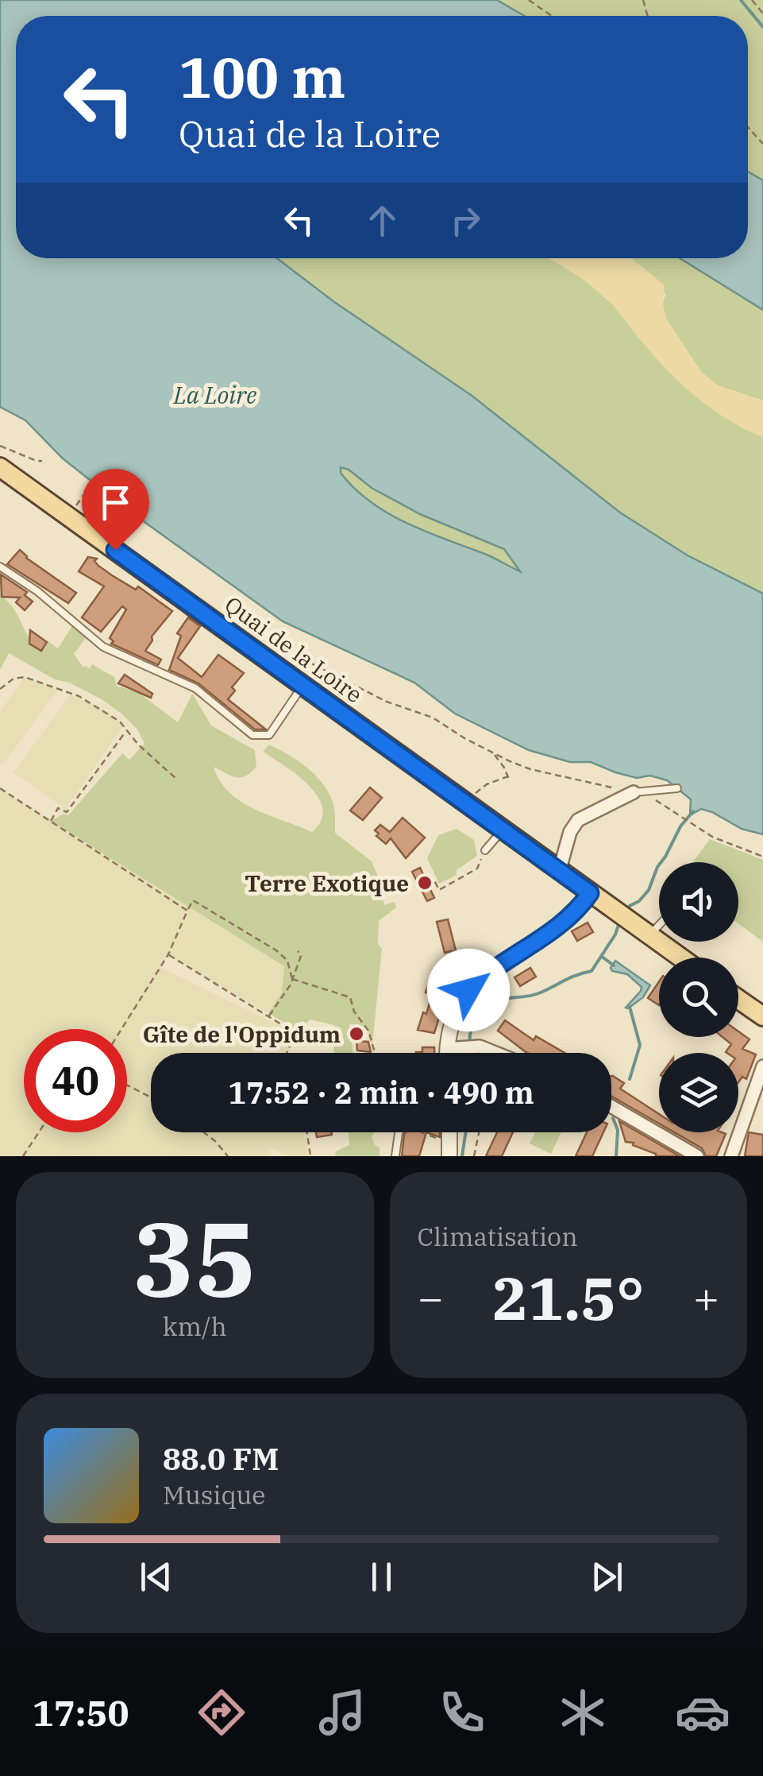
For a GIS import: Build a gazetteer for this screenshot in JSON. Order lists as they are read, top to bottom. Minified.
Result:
{"streets":{"main road":["Quai de la Loire"]},"water":["La Loire"],"places":["Terre Exotique","Gîte de l'Oppidum"],"page":{"turn":["100 m","Quai de la Loire"],"limit":"40","trip":"17:52 · 2 min · 490 m","tile":[["35","km/h"],"Climatisation"],"heat":["−","21.5°","+"],"song":["88.0 FM","Musique"],"tabs":"17:50"}}
